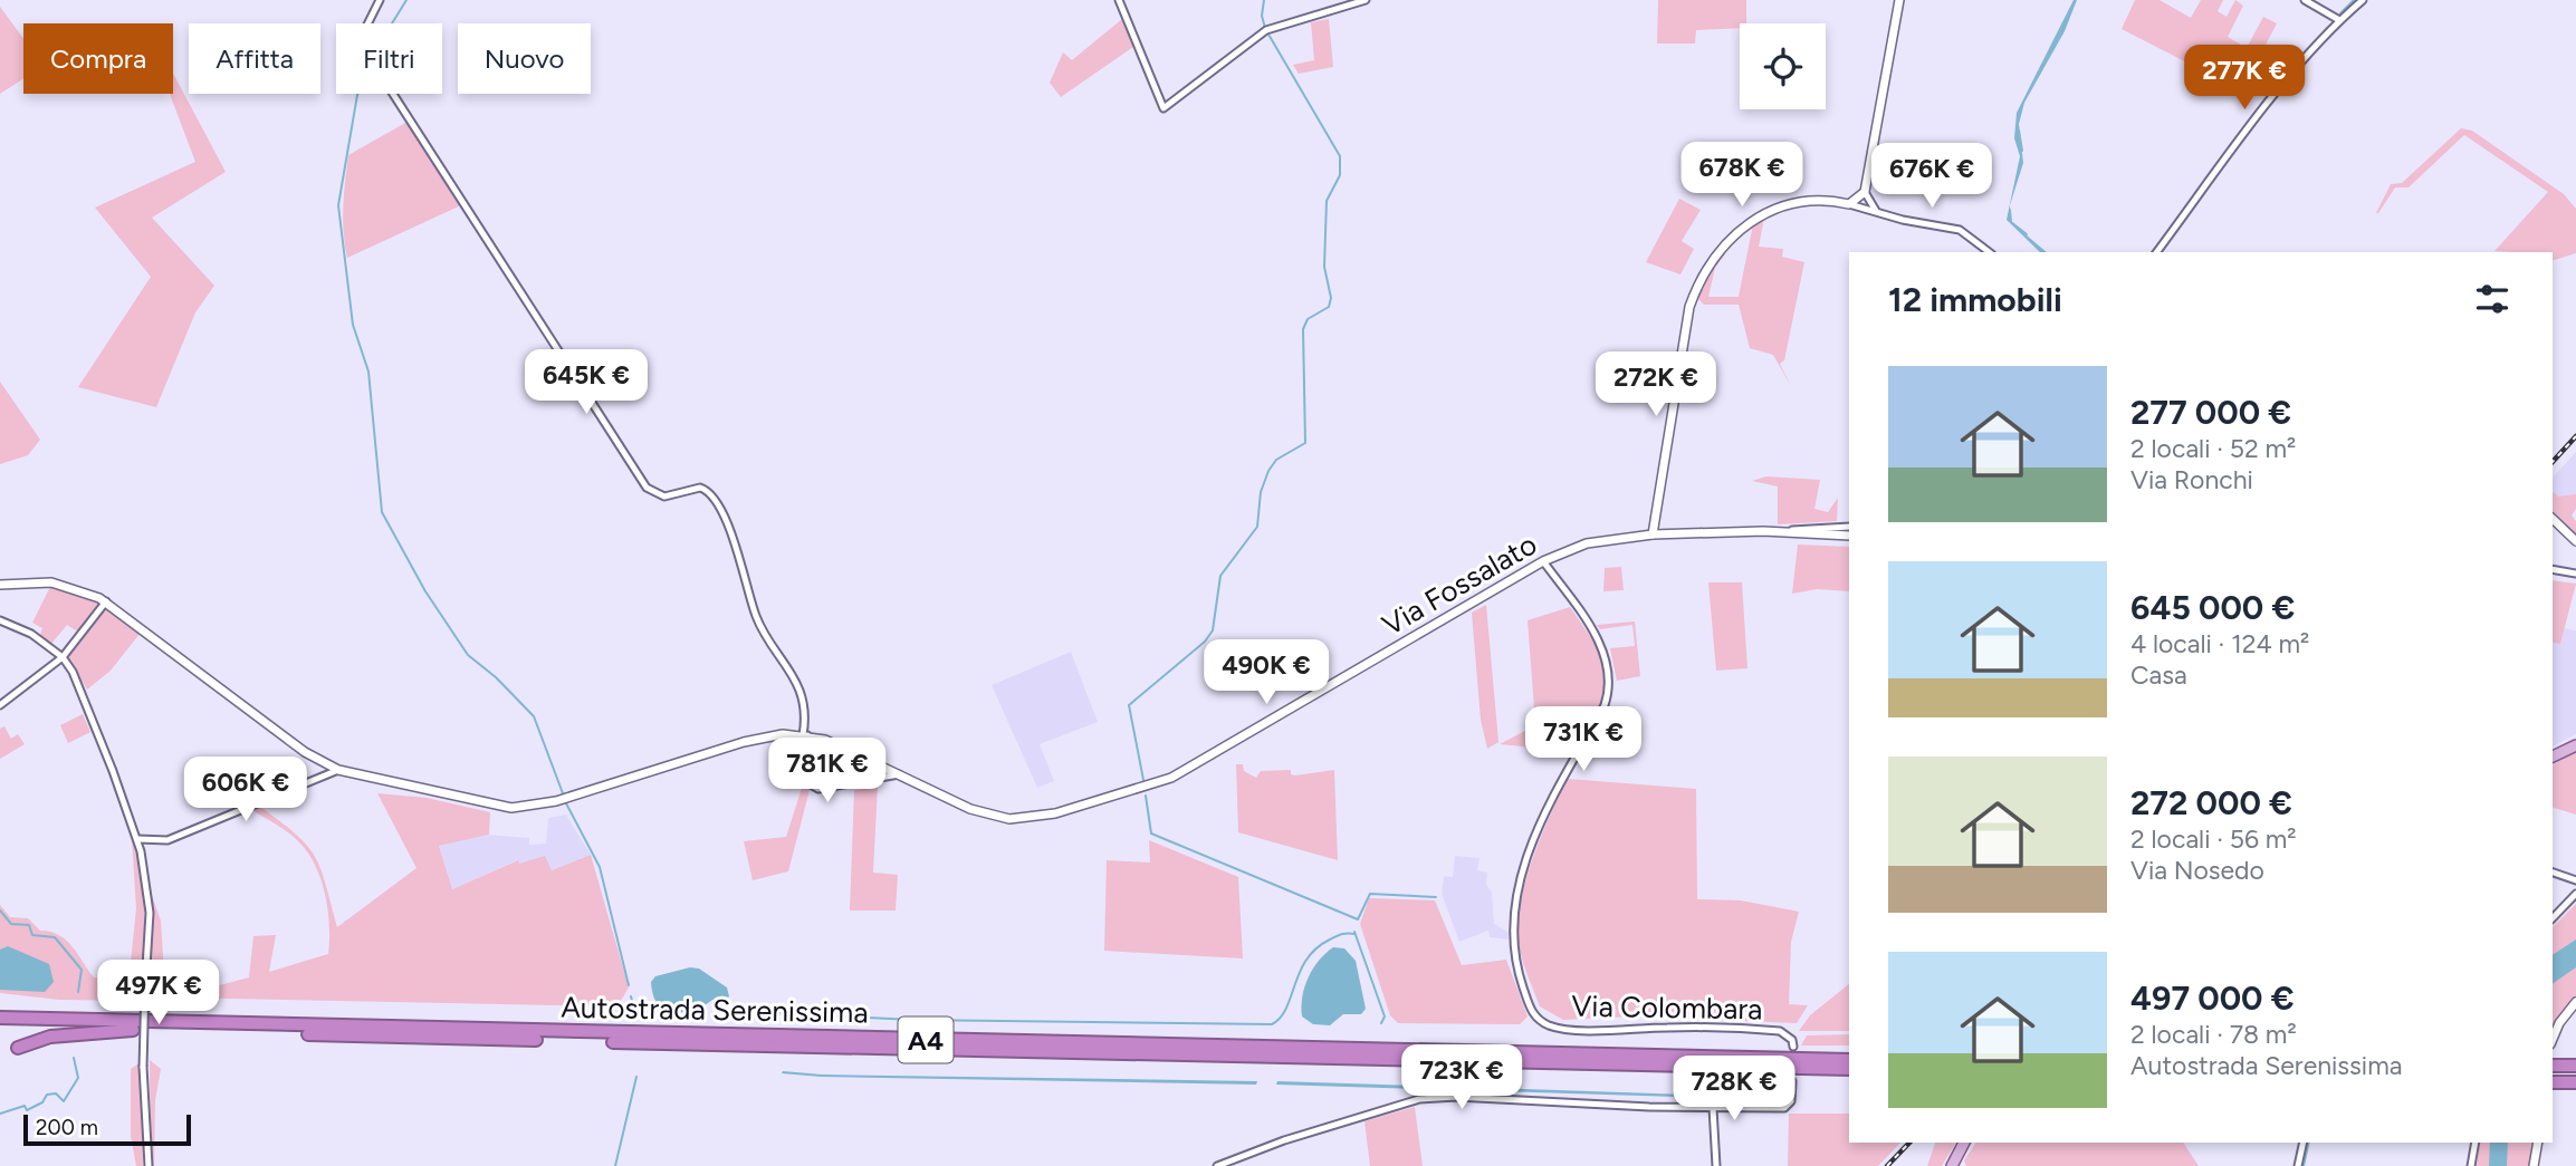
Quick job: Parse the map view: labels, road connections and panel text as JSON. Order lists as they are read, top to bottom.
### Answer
{
  "streets": {
    "highway": ["Autostrada Serenissima", "A4"],
    "street": ["Via Fossalato", "Via Colombara"]
  },
  "crossings": [
    ["Via Fossalato", "Via Colombara"]
  ],
  "scale_bar": "200 m",
  "page": {
    "chip": [
      "Compra",
      "Affitta",
      "Filtri",
      "Nuovo"
    ],
    "price": [
      "277K €",
      "678K €",
      "676K €",
      "645K €",
      "272K €",
      "490K €",
      "731K €",
      "781K €",
      "606K €",
      "497K €",
      "723K €",
      "728K €"
    ],
    "heading": "12 immobili",
    "list": [
      {
        "name": "277 000 €",
        "note": "2 locali · 52 m² · Via Ronchi"
      },
      {
        "name": "645 000 €",
        "note": "4 locali · 124 m² · Casa"
      },
      {
        "name": "272 000 €",
        "note": "2 locali · 56 m² · Via Nosedo"
      },
      {
        "name": "497 000 €",
        "note": "2 locali · 78 m² · Autostrada Serenissima"
      }
    ],
    "scale": "200 m"
  }
}
